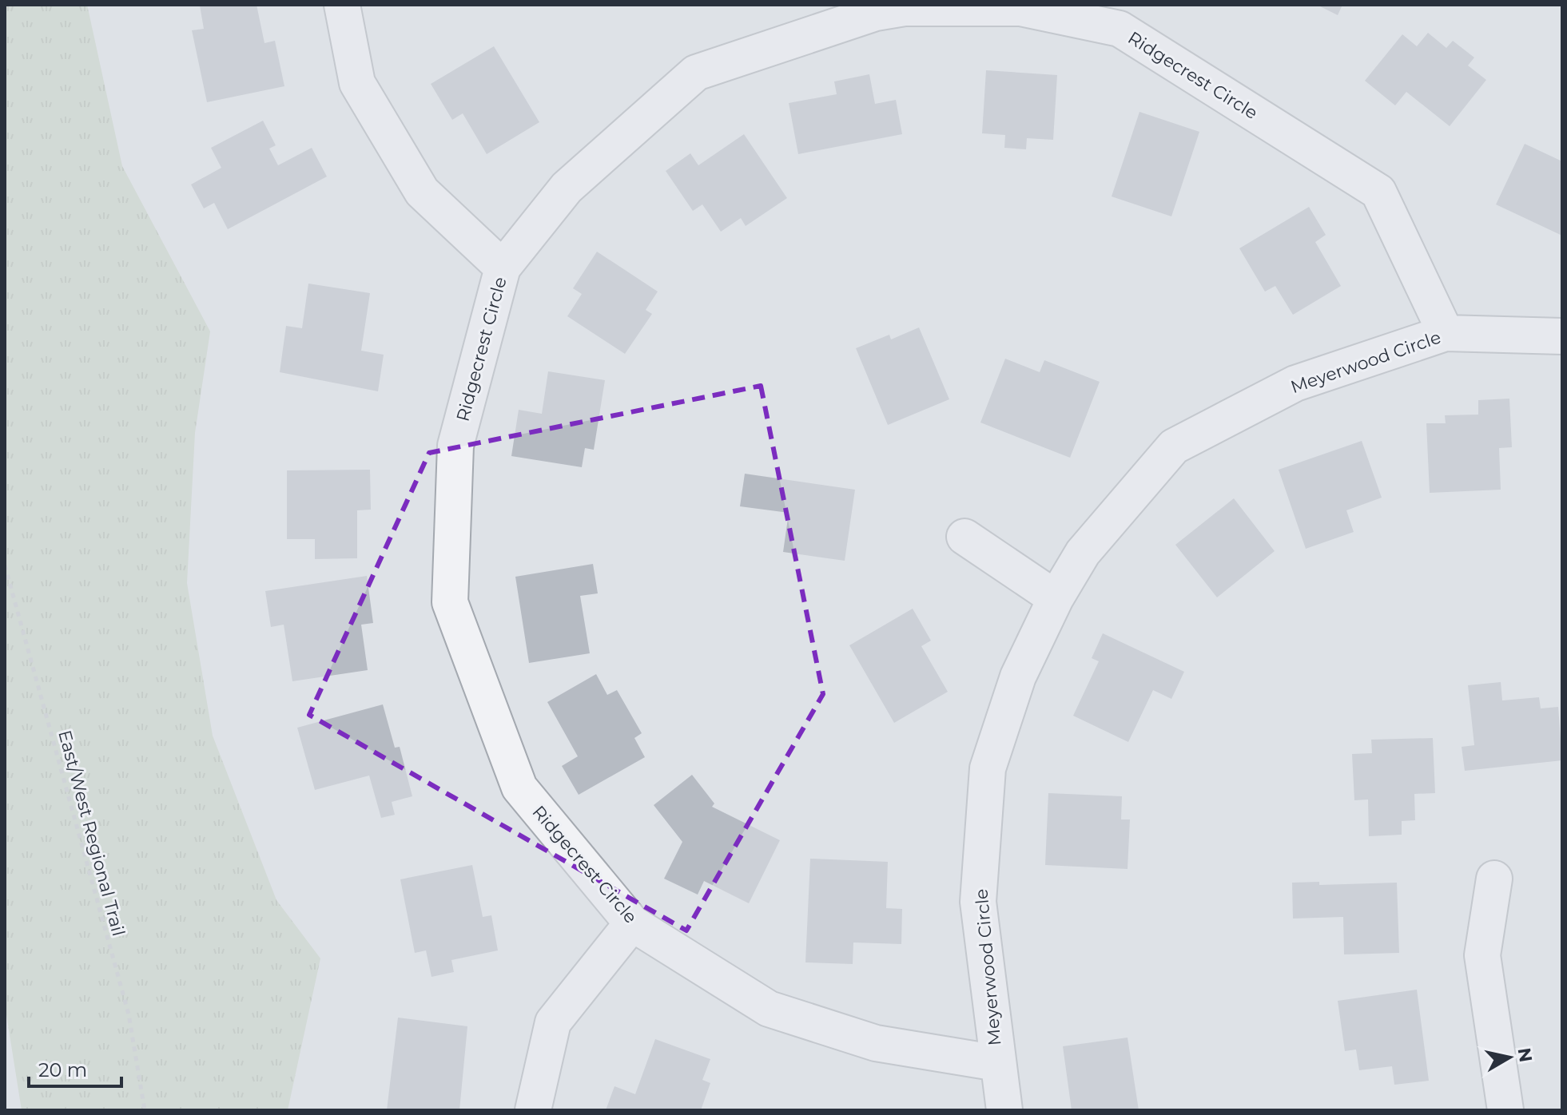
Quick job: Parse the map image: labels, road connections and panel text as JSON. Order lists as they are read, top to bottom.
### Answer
{
  "streets": {
    "street": ["Ridgecrest Circle", "Meyerwood Circle"],
    "path": ["East/West Regional Trail"]
  },
  "crossings": [
    ["Ridgecrest Circle", "Meyerwood Circle"]
  ],
  "scale_bar": "20 m",
  "north": "right"
}
